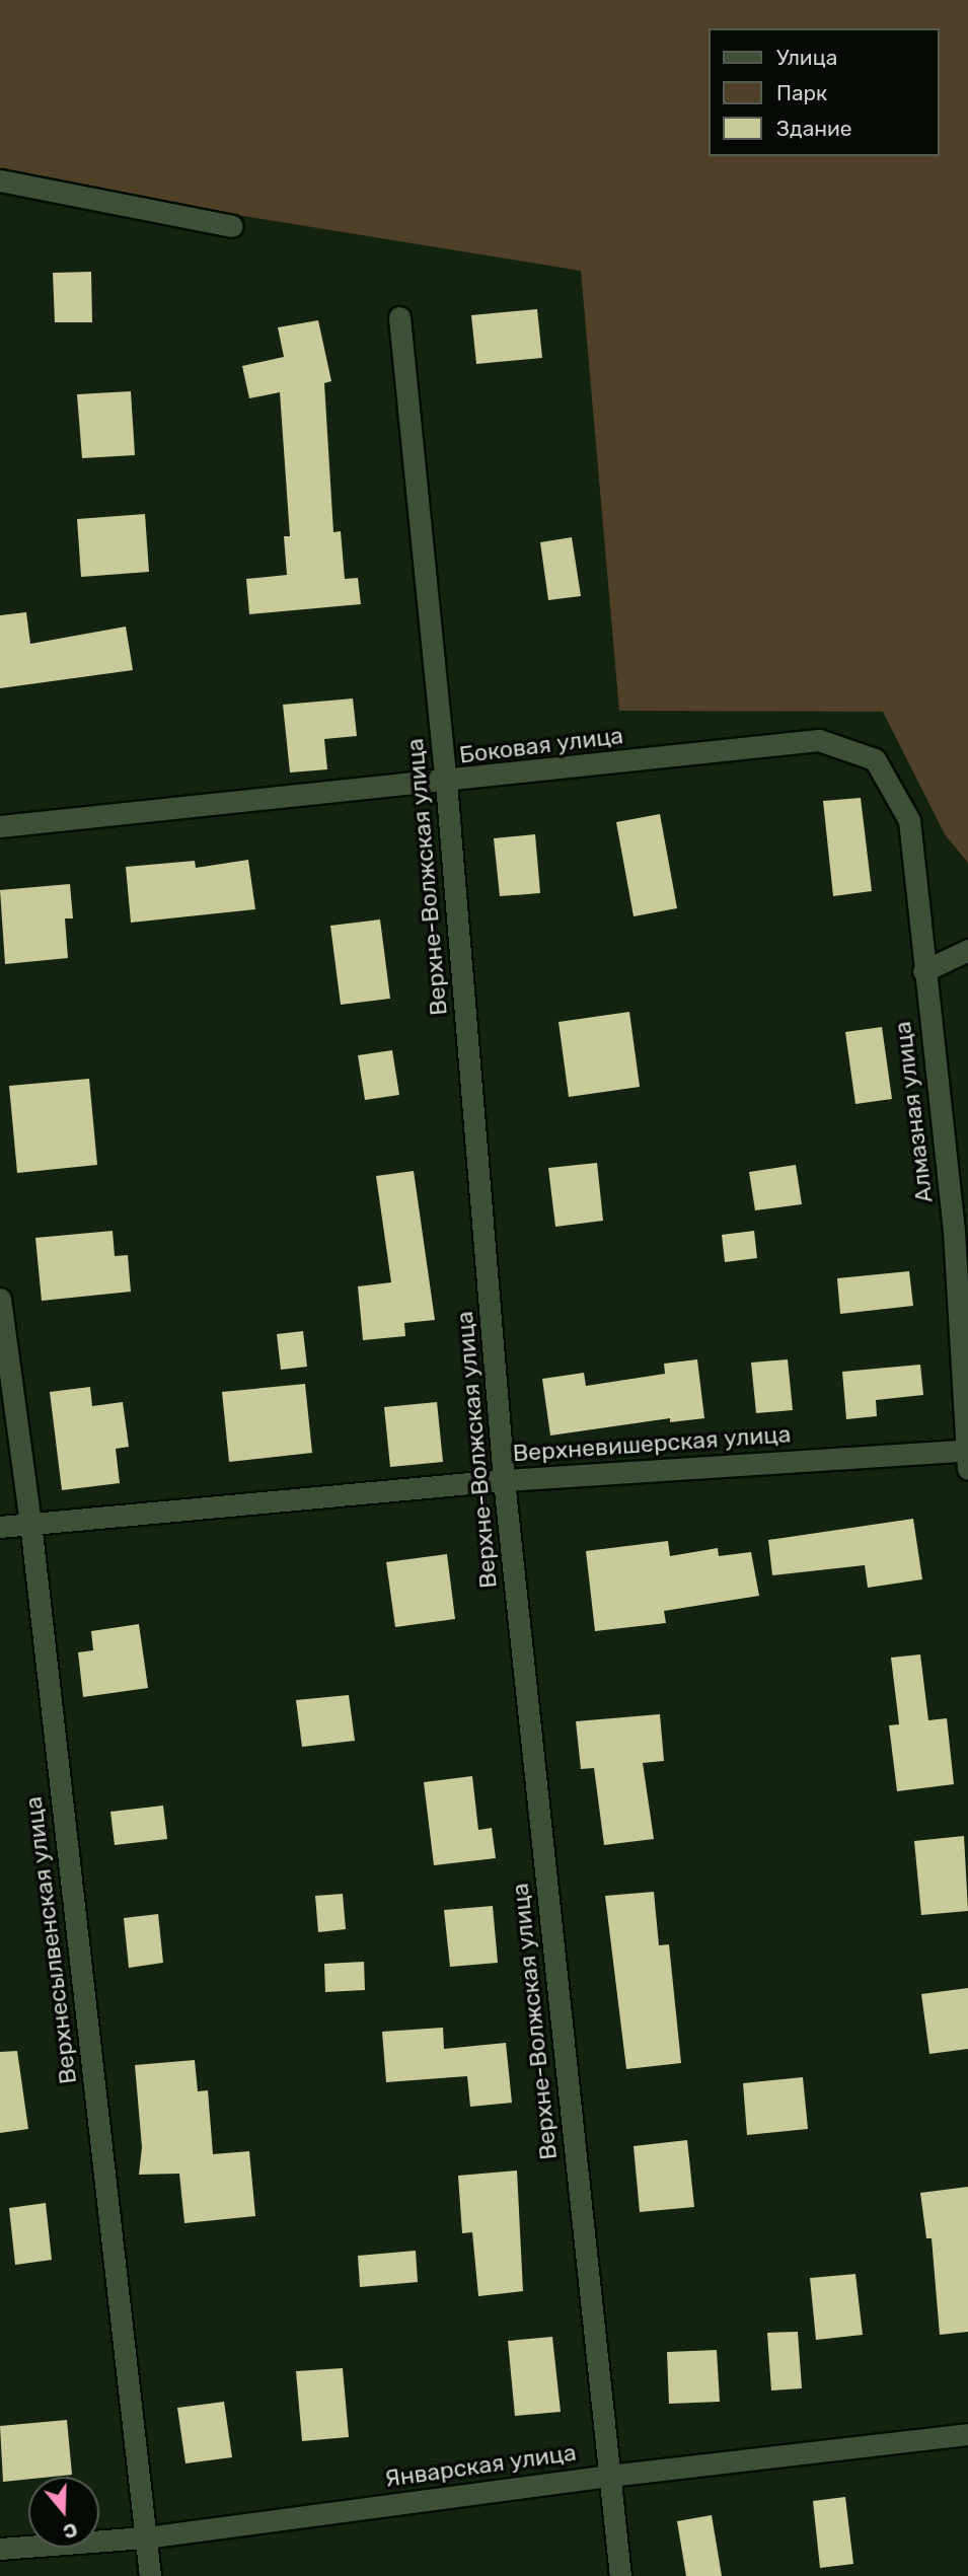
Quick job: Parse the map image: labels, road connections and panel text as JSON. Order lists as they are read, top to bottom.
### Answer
{
  "streets": {
    "street": [
      "Боковая улица",
      "Верхне-Волжская улица",
      "Алмазная улица",
      "Верхневишерская улица",
      "Верхнесылвенская улица",
      "Январская улица"
    ]
  },
  "crossings": [
    ["Боковая улица", "Верхне-Волжская улица"],
    ["Боковая улица", "Алмазная улица"],
    ["Верхне-Волжская улица", "Верхневишерская улица"],
    ["Верхне-Волжская улица", "Январская улица"],
    ["Алмазная улица", "Верхневишерская улица"],
    ["Верхневишерская улица", "Верхнесылвенская улица"],
    ["Верхнесылвенская улица", "Январская улица"]
  ],
  "legend": ["Улица", "Парк", "Здание"],
  "north": "bottom"
}
